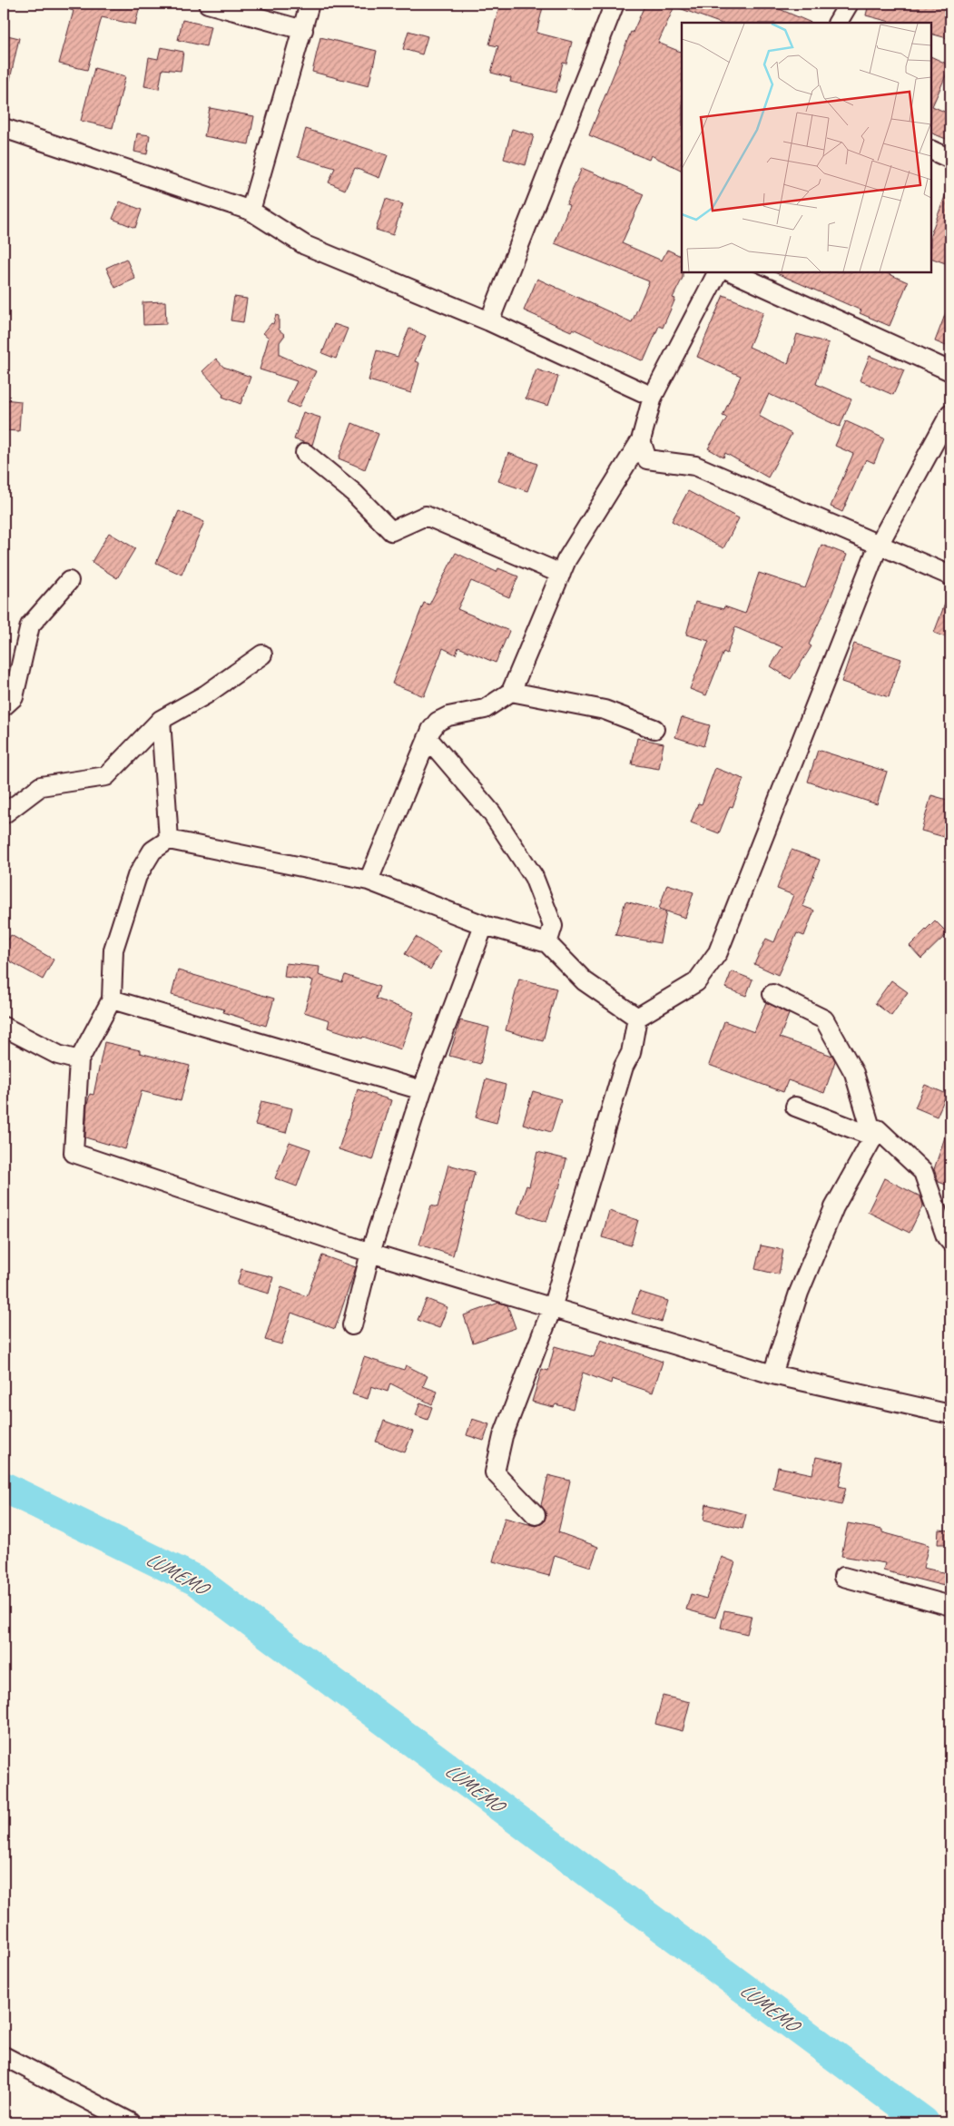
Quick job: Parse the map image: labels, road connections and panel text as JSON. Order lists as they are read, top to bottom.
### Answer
{
  "water": ["LUMEMO"]
}
